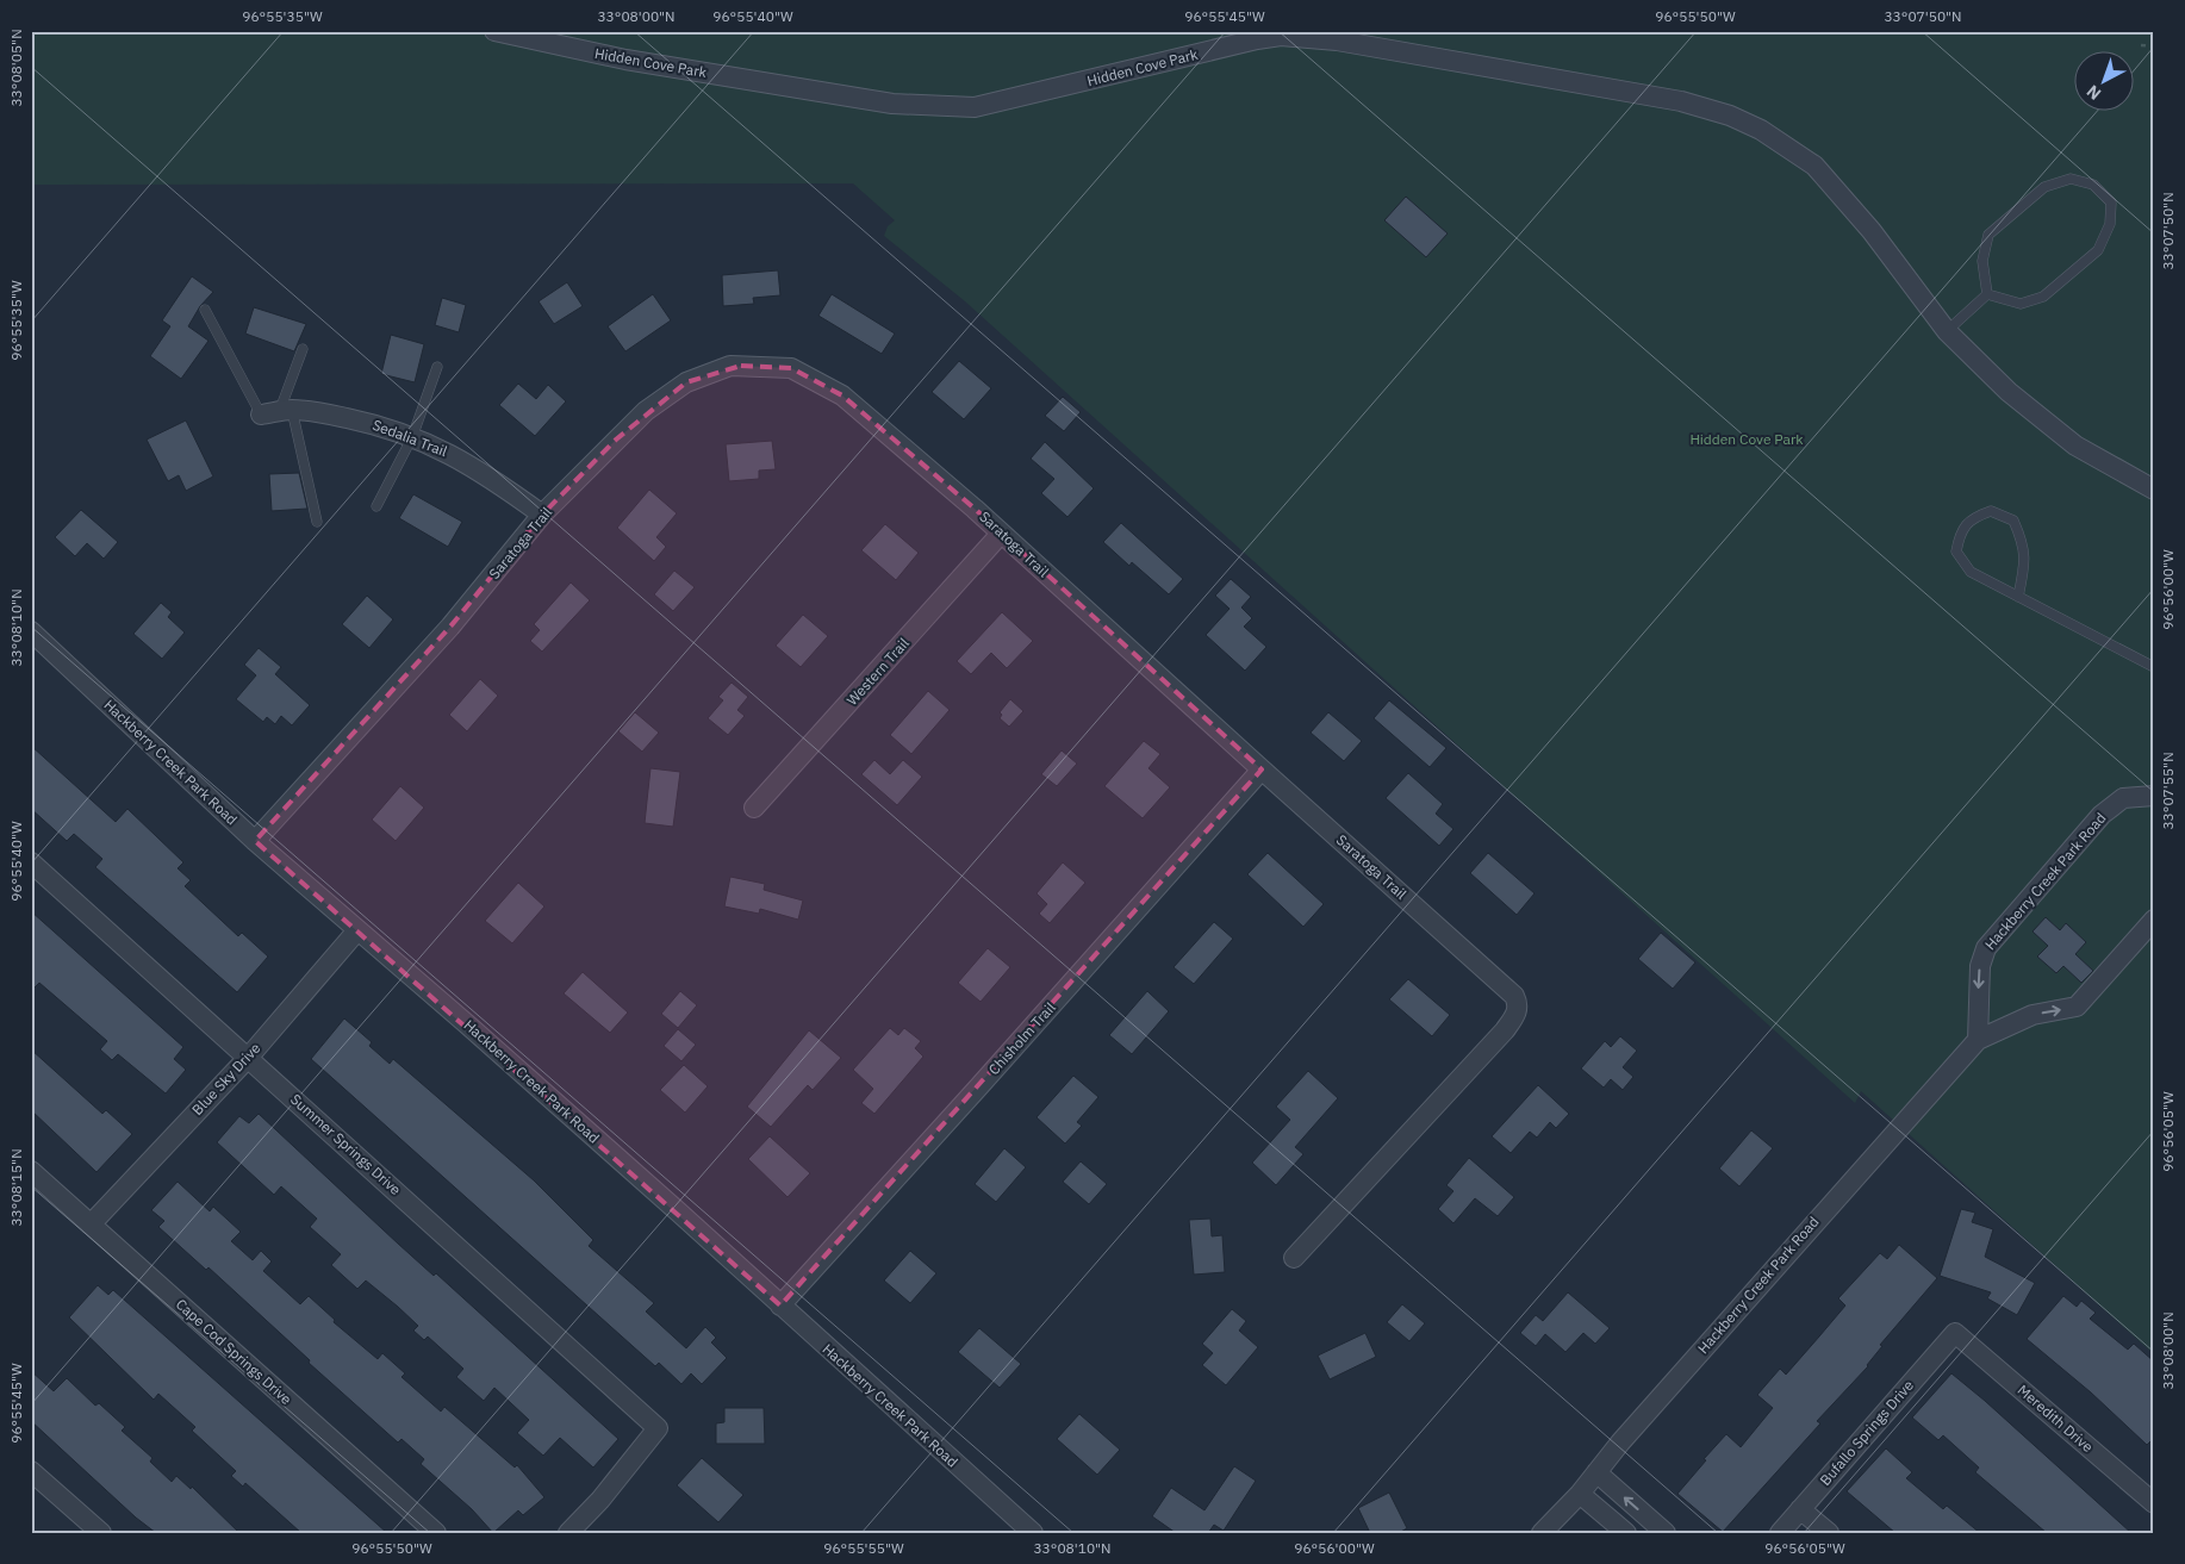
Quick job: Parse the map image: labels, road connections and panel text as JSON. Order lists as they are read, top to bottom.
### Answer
{
  "streets": {
    "street": [
      "Hidden Cove Park",
      "Sedalia Trail",
      "Saratoga Trail",
      "Western Trail",
      "Hackberry Creek Park Road",
      "Chisholm Trail",
      "Blue Sky Drive",
      "Summer Springs Drive",
      "Cape Cod Springs Drive",
      "Meredith Drive",
      "Bufallo Springs Drive"
    ]
  },
  "crossings": [
    ["Sedalia Trail", "Saratoga Trail"],
    ["Saratoga Trail", "Western Trail"],
    ["Saratoga Trail", "Hackberry Creek Park Road"],
    ["Saratoga Trail", "Chisholm Trail"],
    ["Hackberry Creek Park Road", "Chisholm Trail"],
    ["Hackberry Creek Park Road", "Blue Sky Drive"],
    ["Blue Sky Drive", "Summer Springs Drive"],
    ["Blue Sky Drive", "Cape Cod Springs Drive"],
    ["Meredith Drive", "Bufallo Springs Drive"]
  ],
  "parks": ["Hidden Cove Park"],
  "north": "bottom left",
  "coordinates": [
    "96°55'35\"W",
    "33°08'00\"N",
    "96°55'40\"W",
    "96°55'45\"W",
    "96°55'50\"W",
    "33°07'50\"N",
    "33°08'05\"N",
    "96°56'00\"W",
    "33°08'10\"N",
    "33°07'55\"N",
    "96°56'05\"W",
    "33°08'15\"N",
    "96°55'55\"W"
  ]
}
